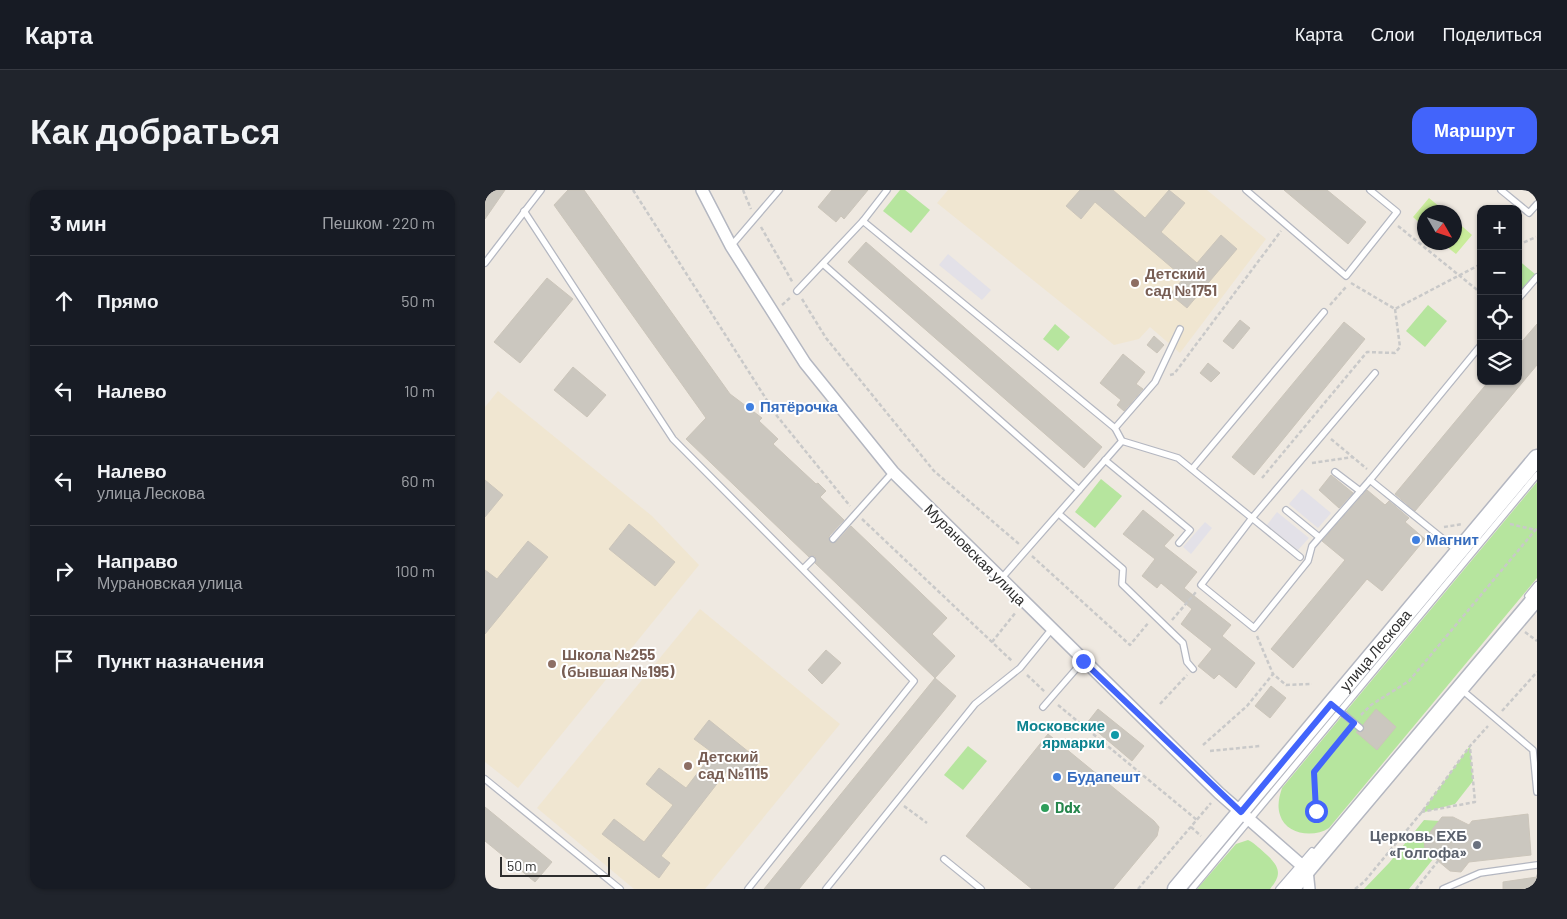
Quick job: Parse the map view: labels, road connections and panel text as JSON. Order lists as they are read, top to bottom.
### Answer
{
  "streets": {
    "main road": ["улица Лескова"],
    "street": ["Мурановская улица"]
  },
  "crossings": [
    ["Мурановская улица", "улица Лескова"]
  ],
  "places": [
    "Детский сад №1751",
    "Пятёрочка",
    "Магнит",
    "Школа №255 (бывшая №195)",
    "Московские ярмарки",
    "Детский сад №1115",
    "Будапешт",
    "Ddx",
    "Церковь ЕХБ «Голгофа»"
  ],
  "scale_bar": "50 m",
  "north": "bottom right",
  "page": {
    "header": "Карта",
    "nav": ["Карта", "Слои", "Поделиться"],
    "buttons": "Маршрут",
    "title": "Как добраться",
    "heading": ["3 мин", "Пешком · 220 m"],
    "map_buttons": ["+", "−"],
    "list": [
      ["Прямо", "50 m"],
      ["Налево", "10 m"],
      ["Налево", "улица Лескова", "60 m"],
      ["Направо", "Мурановская улица", "100 m"],
      "Пункт назначения"
    ],
    "scale": "50 m"
  }
}
